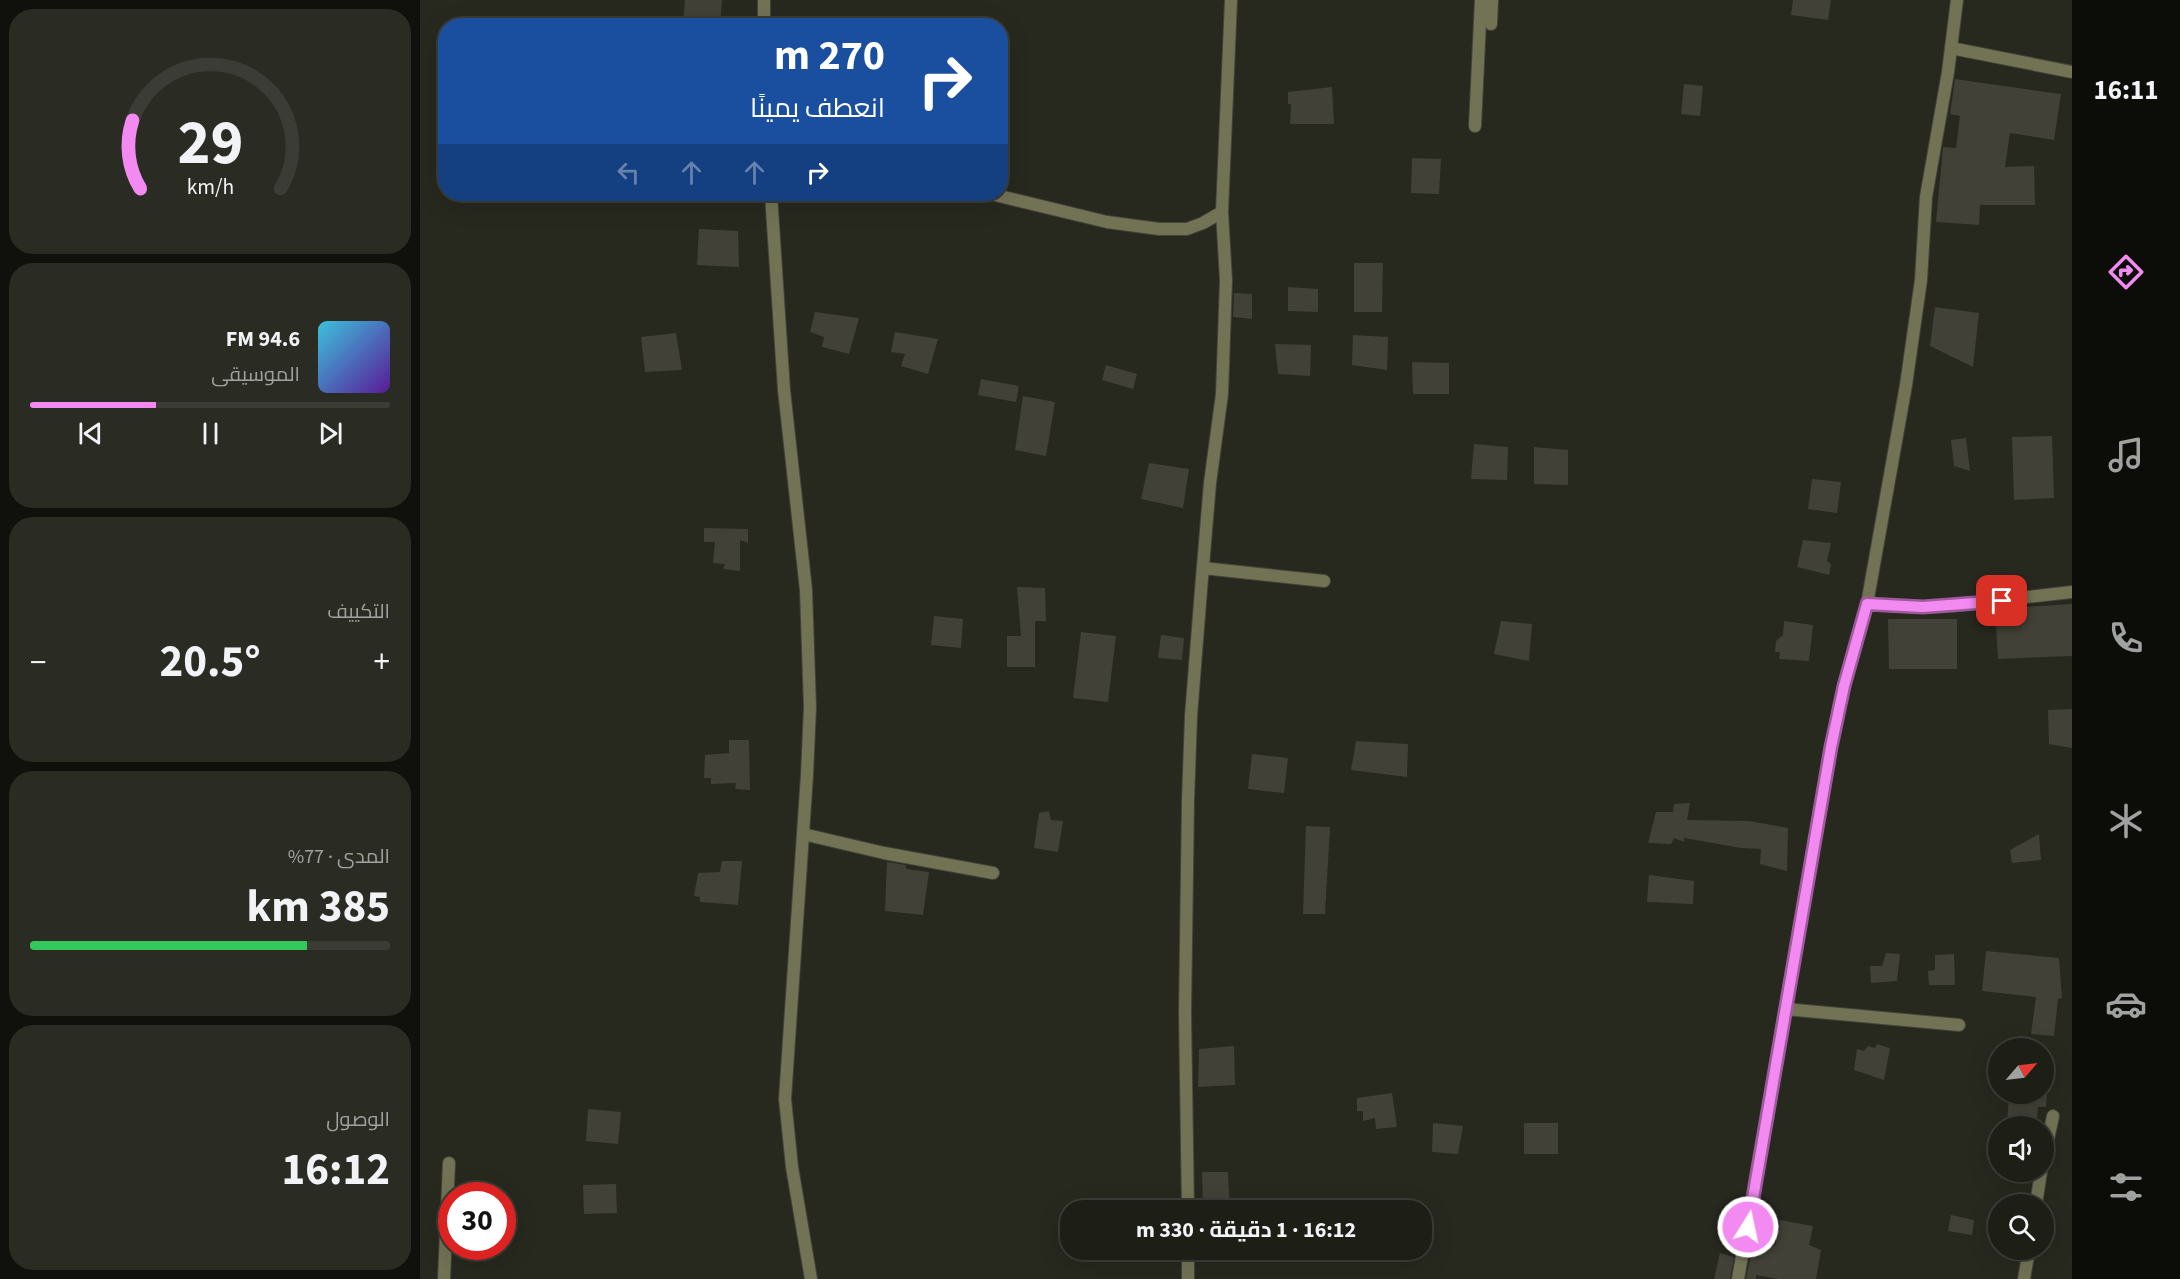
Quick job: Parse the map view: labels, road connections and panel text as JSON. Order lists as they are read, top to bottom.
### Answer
{
  "north": "top right",
  "page": {
    "tabs": "16:11",
    "turn": ["270 m", "انعطف يمينًا"],
    "song": ["94.6 FM", "الموسيقى"],
    "tile": [
      "التكييف",
      ["المدى · 77%", "385 km"],
      ["الوصول", "16:12"]
    ],
    "heat": ["−", "20.5°", "+"],
    "limit": "30",
    "trip": "16:12 · 1 دقيقة · 330 m",
    "gauge": ["29", "km/h"]
  }
}
